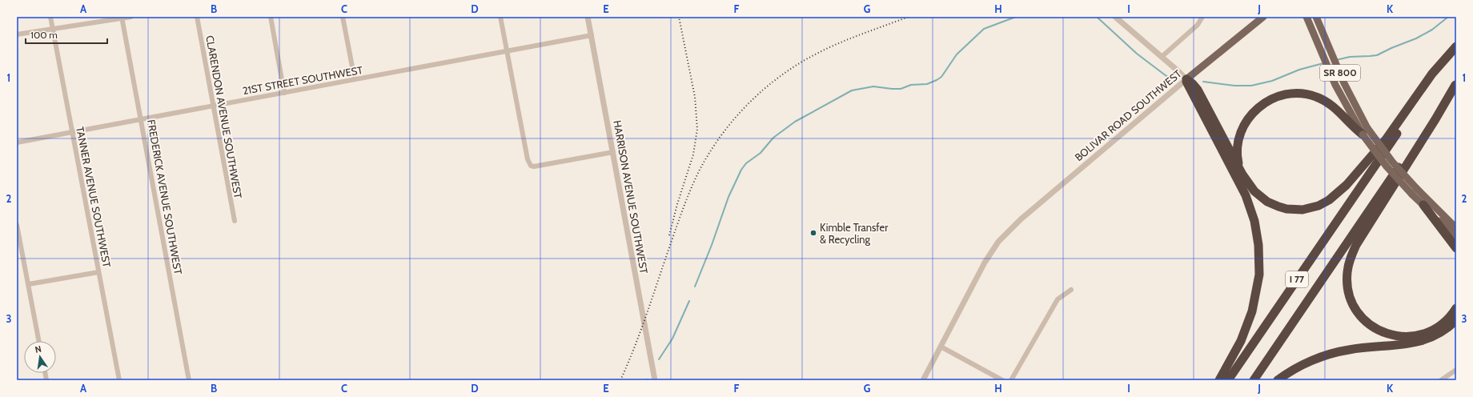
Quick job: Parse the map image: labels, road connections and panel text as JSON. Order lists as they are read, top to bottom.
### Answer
{
  "streets": {
    "highway": ["I 77"],
    "main road": ["SR 800", "BOLIVAR ROAD SOUTHWEST"],
    "street": [
      "21ST STREET SOUTHWEST",
      "CLARENDON AVENUE SOUTHWEST",
      "TANNER AVENUE SOUTHWEST",
      "FREDERICK AVENUE SOUTHWEST",
      "HARRISON AVENUE SOUTHWEST"
    ]
  },
  "crossings": [
    ["21ST STREET SOUTHWEST", "CLARENDON AVENUE SOUTHWEST"],
    ["21ST STREET SOUTHWEST", "TANNER AVENUE SOUTHWEST"],
    ["21ST STREET SOUTHWEST", "FREDERICK AVENUE SOUTHWEST"],
    ["21ST STREET SOUTHWEST", "HARRISON AVENUE SOUTHWEST"]
  ],
  "places": ["Kimble Transfer & Recycling"],
  "scale_bar": "100 m",
  "north": "top",
  "grid": {
    "columns": [
      "A",
      "B",
      "C",
      "D",
      "E",
      "F",
      "G",
      "H",
      "I",
      "J",
      "K"
    ],
    "rows": ["1", "2", "3"]
  }
}
